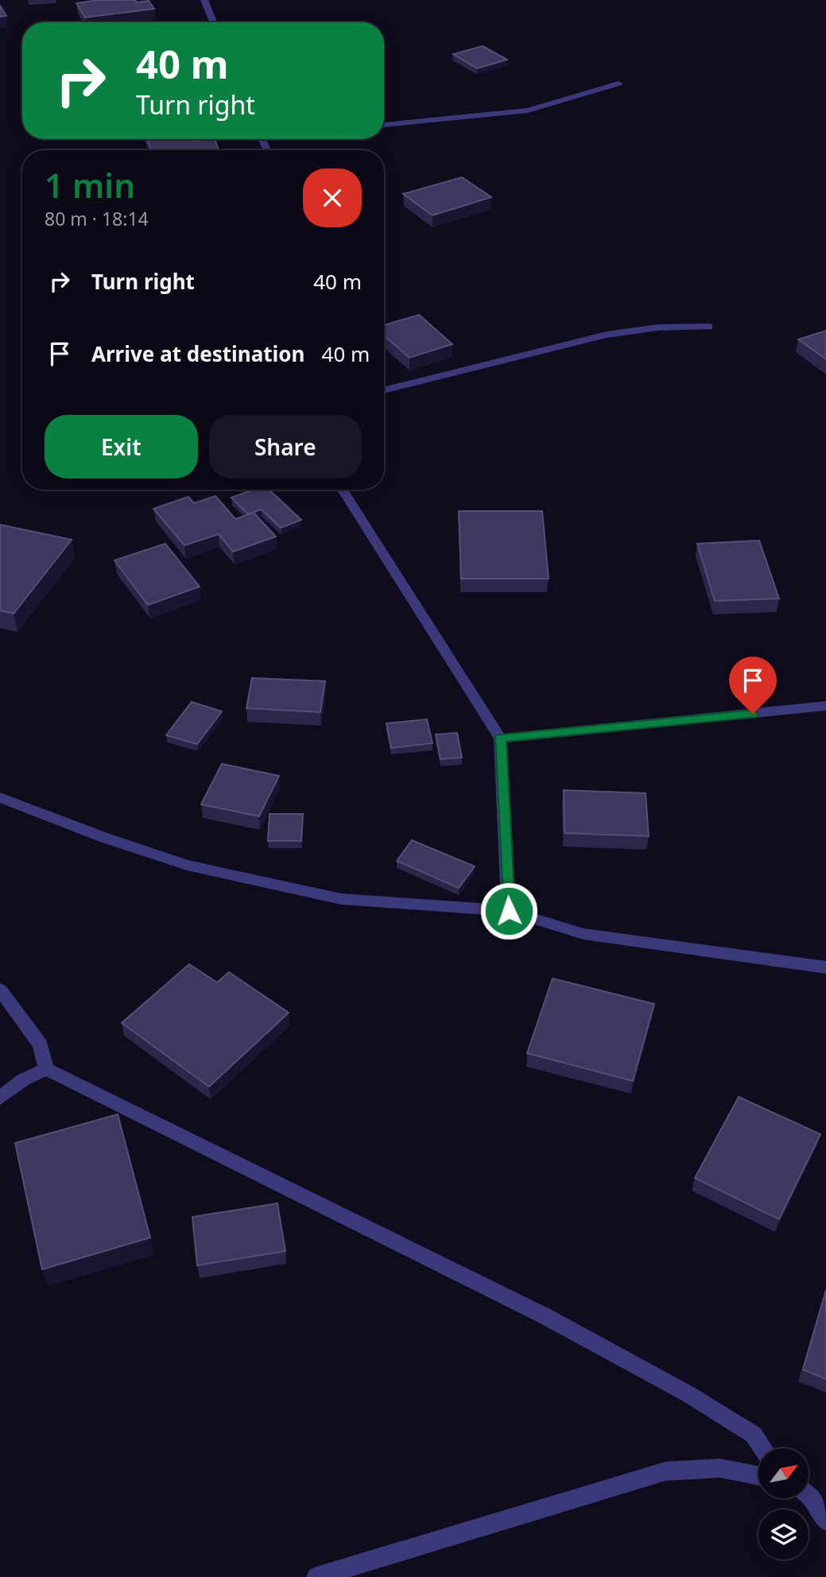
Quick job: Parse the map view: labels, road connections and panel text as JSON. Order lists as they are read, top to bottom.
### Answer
{
  "north": "top right",
  "page": {
    "turn": ["40 m", "Turn right"],
    "heading": ["1 min", "80 m · 18:14"],
    "list": [
      {
        "name": "Turn right",
        "value": "40 m"
      },
      {
        "name": "Arrive at destination",
        "value": "40 m"
      }
    ],
    "buttons": ["Exit", "Share"]
  }
}
